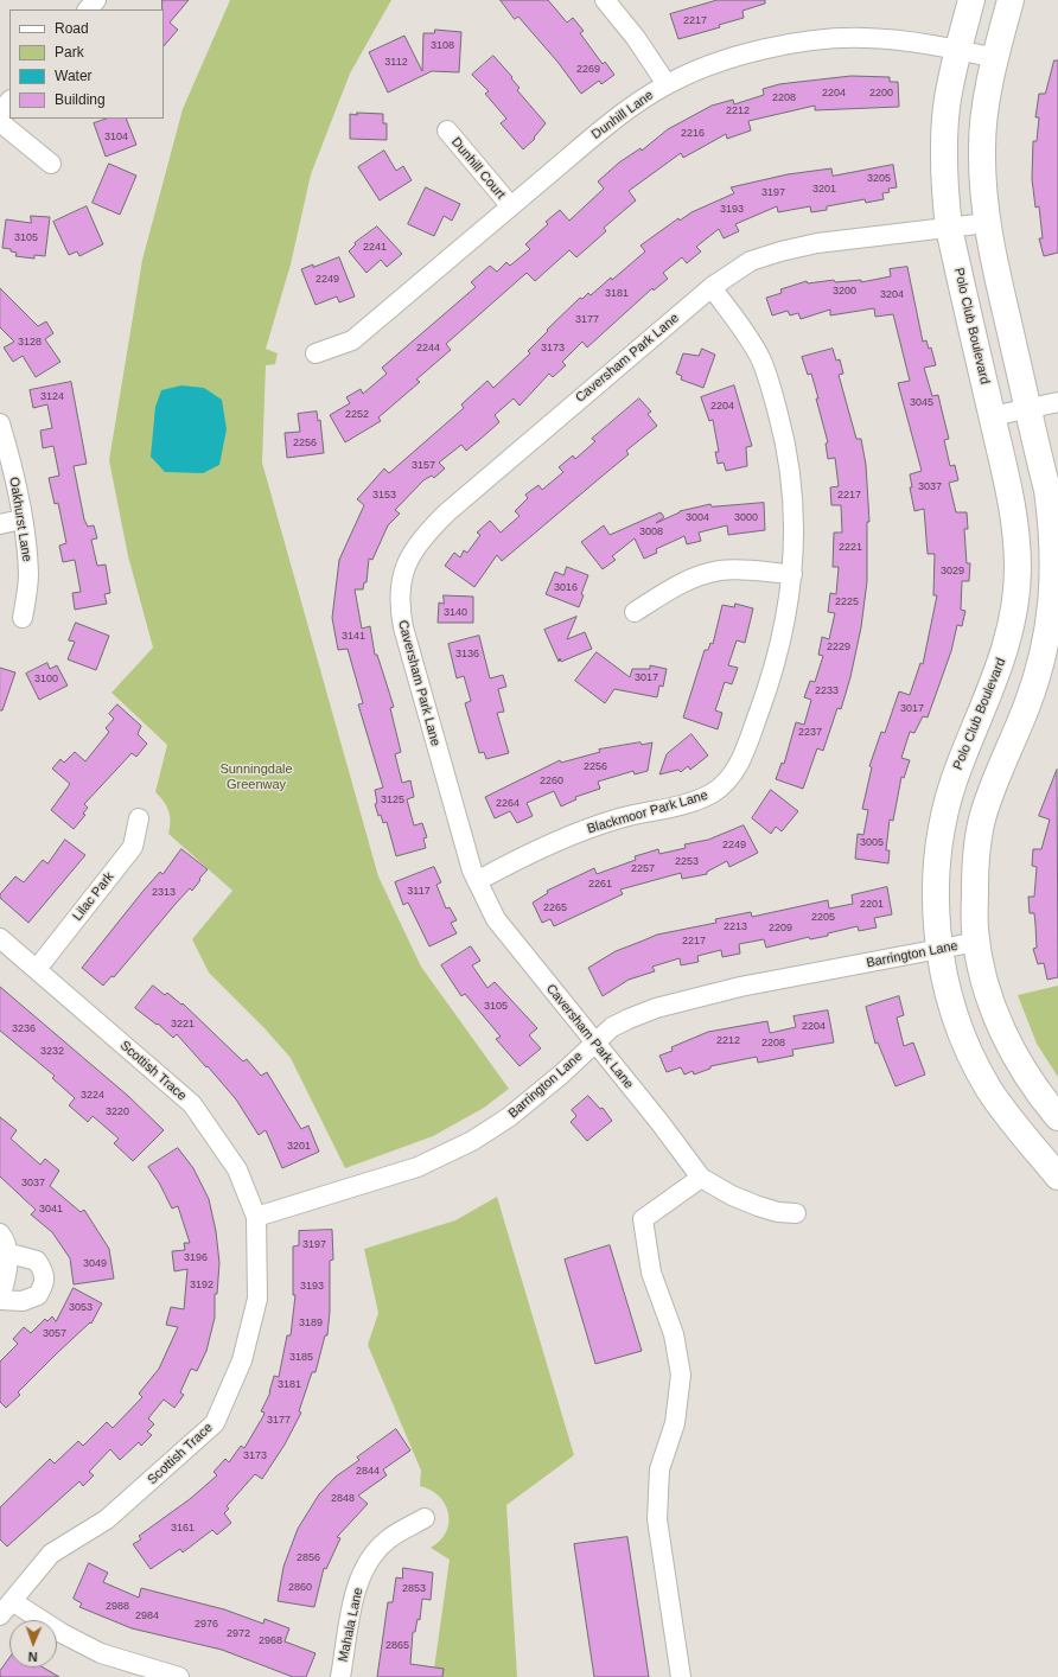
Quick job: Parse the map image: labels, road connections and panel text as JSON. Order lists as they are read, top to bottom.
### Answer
{
  "streets": {
    "street": [
      "Dunhill Lane",
      "Dunhill Court",
      "Polo Club Boulevard",
      "Caversham Park Lane",
      "Oakhurst Lane",
      "Blackmoor Park Lane",
      "Lilac Park",
      "Barrington Lane",
      "Scottish Trace",
      "Mahala Lane"
    ]
  },
  "crossings": [
    ["Dunhill Lane", "Dunhill Court"],
    ["Dunhill Lane", "Polo Club Boulevard"],
    ["Polo Club Boulevard", "Caversham Park Lane"],
    ["Polo Club Boulevard", "Barrington Lane"],
    ["Caversham Park Lane", "Blackmoor Park Lane"],
    ["Caversham Park Lane", "Barrington Lane"],
    ["Lilac Park", "Scottish Trace"],
    ["Barrington Lane", "Scottish Trace"]
  ],
  "parks": ["Sunningdale Greenway"],
  "house_numbers": [
    "2217",
    "3108",
    "3112",
    "2269",
    "2204",
    "2200",
    "2208",
    "2212",
    "2216",
    "3104",
    "3205",
    "3201",
    "3197",
    "3193",
    "3105",
    "2241",
    "2249",
    "3200",
    "3181",
    "3204",
    "3177",
    "3128",
    "2244",
    "3173",
    "3124",
    "3045",
    "2204",
    "2252",
    "2256",
    "3157",
    "3037",
    "3153",
    "2217",
    "3004",
    "3000",
    "3008",
    "2221",
    "3029",
    "3016",
    "2225",
    "3140",
    "3141",
    "2229",
    "3136",
    "3017",
    "3100",
    "2233",
    "3017",
    "2237",
    "2256",
    "2260",
    "3125",
    "2264",
    "3005",
    "2249",
    "2253",
    "2257",
    "2261",
    "3117",
    "2313",
    "2201",
    "2265",
    "2205",
    "2213",
    "2209",
    "2217",
    "3105",
    "3221",
    "2204",
    "3236",
    "2212",
    "2208",
    "3232",
    "3224",
    "3220",
    "3201",
    "3037",
    "3041",
    "3197",
    "3196",
    "3049",
    "3192",
    "3193",
    "3053",
    "3189",
    "3057",
    "3185",
    "3181",
    "3177",
    "3173",
    "2844",
    "2848",
    "3161",
    "2856",
    "2860",
    "2853",
    "2988",
    "2984",
    "2976",
    "2972",
    "2968",
    "2865"
  ],
  "legend": [
    "Road",
    "Park",
    "Water",
    "Building"
  ],
  "north": "bottom"
}
